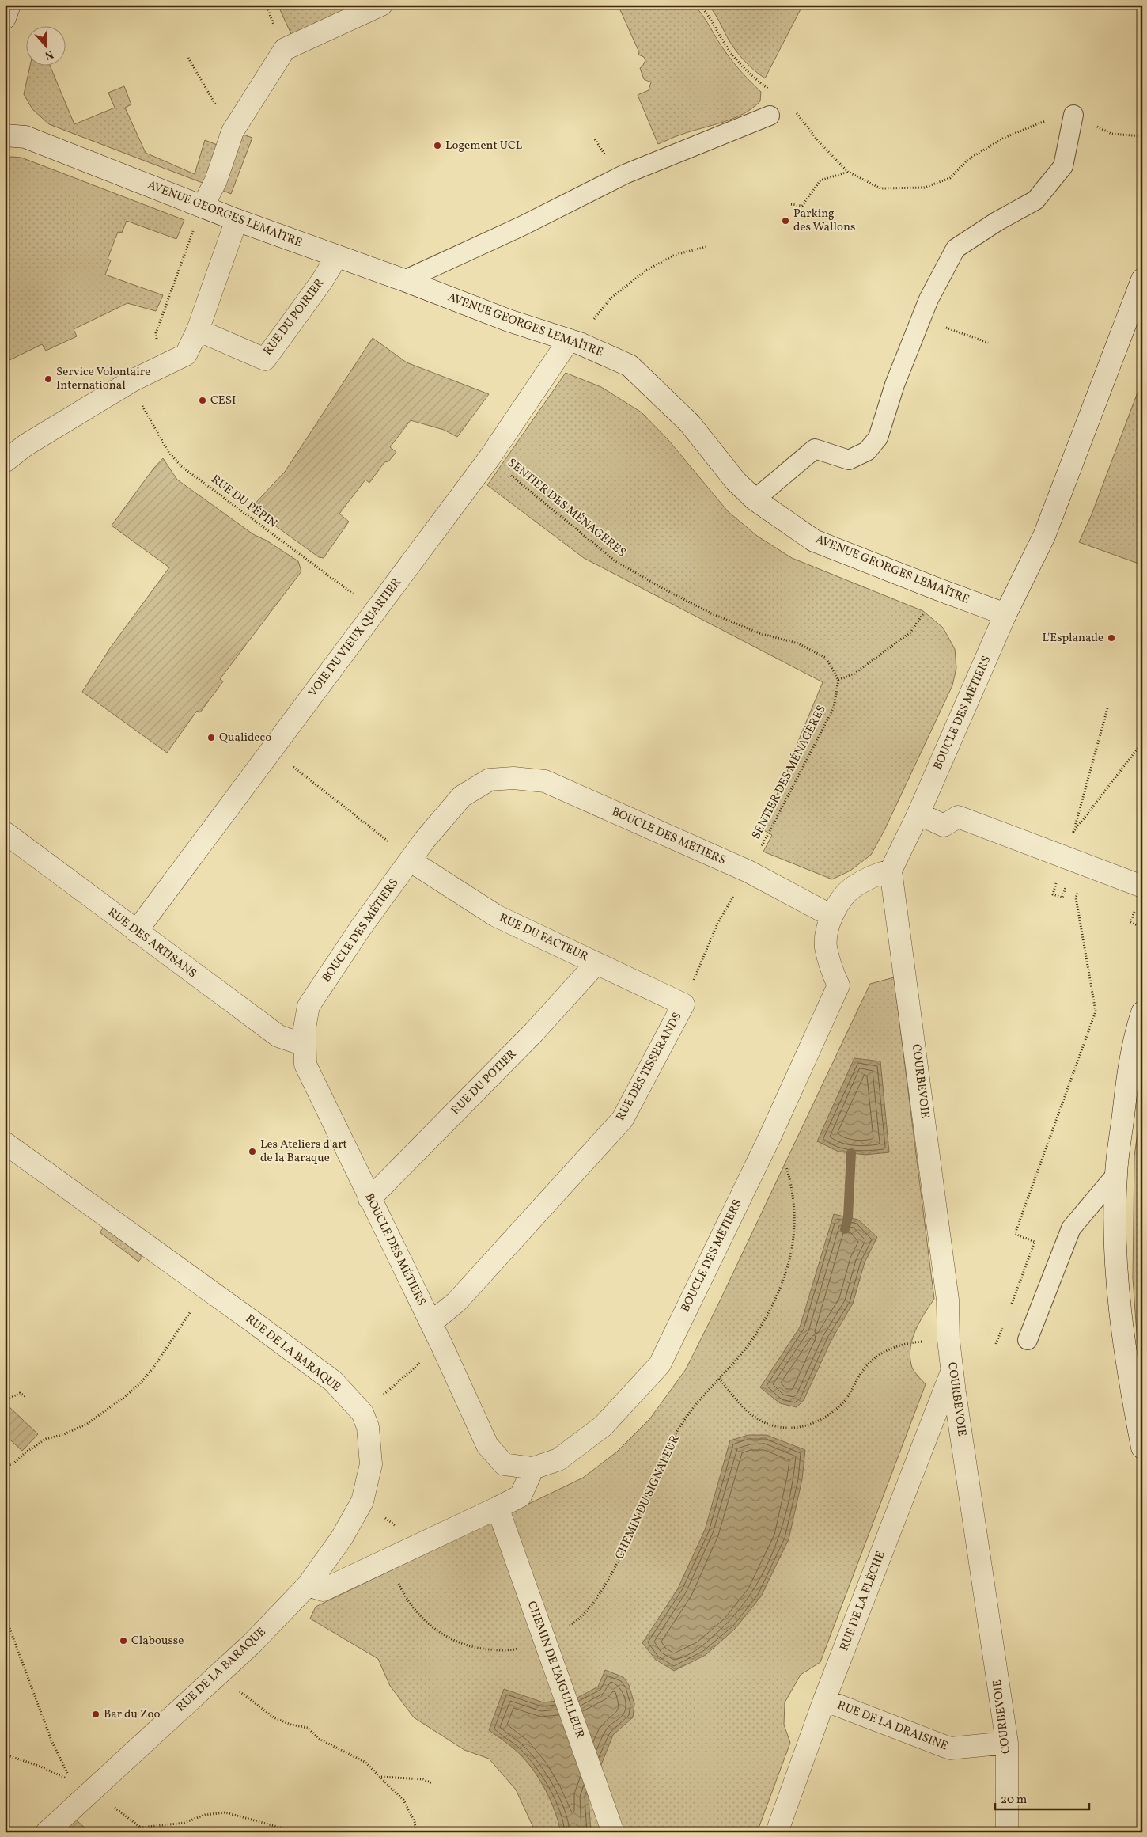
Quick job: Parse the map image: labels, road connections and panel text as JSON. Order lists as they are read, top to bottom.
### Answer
{
  "streets": {
    "street": [
      "AVENUE GEORGES LEMAÎTRE",
      "RUE DU POIRIER",
      "VOIE DU VIEUX QUARTIER",
      "BOUCLE DES MÉTIERS",
      "RUE DU FACTEUR",
      "RUE DES ARTISANS",
      "RUE DES TISSERANDS",
      "COURBEVOIE",
      "RUE DU POTIER",
      "RUE DE LA BARAQUE",
      "RUE DE LA FLÈCHE",
      "CHEMIN DE L'AIGUILLEUR",
      "RUE DE LA DRAISINE"
    ],
    "path": ["RUE DU PÉPIN", "SENTIER DES MÉNAGÈRES", "CHEMIN DU SIGNALEUR"]
  },
  "crossings": [
    ["AVENUE GEORGES LEMAÎTRE", "RUE DU POIRIER"],
    ["AVENUE GEORGES LEMAÎTRE", "VOIE DU VIEUX QUARTIER"],
    ["AVENUE GEORGES LEMAÎTRE", "BOUCLE DES MÉTIERS"],
    ["RUE DU PÉPIN", "VOIE DU VIEUX QUARTIER"],
    ["SENTIER DES MÉNAGÈRES", "VOIE DU VIEUX QUARTIER"],
    ["SENTIER DES MÉNAGÈRES", "BOUCLE DES MÉTIERS"],
    ["SENTIER DES MÉNAGÈRES", "RUE DES TISSERANDS"],
    ["VOIE DU VIEUX QUARTIER", "RUE DES ARTISANS"],
    ["BOUCLE DES MÉTIERS", "RUE DU FACTEUR"],
    ["BOUCLE DES MÉTIERS", "RUE DES ARTISANS"],
    ["BOUCLE DES MÉTIERS", "RUE DES TISSERANDS"],
    ["BOUCLE DES MÉTIERS", "COURBEVOIE"],
    ["BOUCLE DES MÉTIERS", "RUE DU POTIER"],
    ["BOUCLE DES MÉTIERS", "CHEMIN DU SIGNALEUR"],
    ["RUE DU FACTEUR", "RUE DES TISSERANDS"],
    ["RUE DU FACTEUR", "RUE DU POTIER"],
    ["COURBEVOIE", "RUE DE LA FLÈCHE"],
    ["COURBEVOIE", "RUE DE LA DRAISINE"],
    ["CHEMIN DU SIGNALEUR", "CHEMIN DE L'AIGUILLEUR"],
    ["RUE DE LA FLÈCHE", "RUE DE LA DRAISINE"]
  ],
  "places": [
    "Logement UCL",
    "Parking des Wallons",
    "Service Volontaire International",
    "CESI",
    "L'Esplanade",
    "Qualideco",
    "Les Ateliers d'art de la Baraque",
    "Clabousse",
    "Bar du Zoo"
  ],
  "scale_bar": "20 m",
  "north": "bottom"
}
